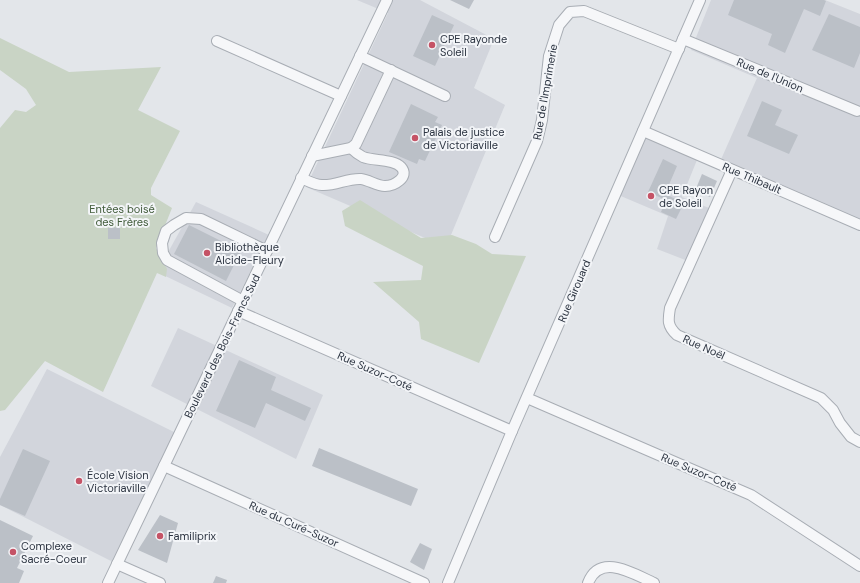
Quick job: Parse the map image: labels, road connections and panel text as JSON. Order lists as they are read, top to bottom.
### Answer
{
  "streets": {
    "street": [
      "Rue de l'Union",
      "Rue de l'Imprimerie",
      "Rue Thibault",
      "Rue Girouard",
      "Boulevard des Bois-Francs Sud",
      "Rue Noël",
      "Rue Suzor-Coté",
      "Rue du Curé-Suzor"
    ]
  },
  "crossings": [
    ["Rue de l'Union", "Rue Girouard"],
    ["Rue de l'Imprimerie", "Rue Girouard"],
    ["Rue Thibault", "Rue Girouard"],
    ["Rue Thibault", "Rue Noël"],
    ["Rue Girouard", "Rue Suzor-Coté"],
    ["Boulevard des Bois-Francs Sud", "Rue Suzor-Coté"],
    ["Boulevard des Bois-Francs Sud", "Rue du Curé-Suzor"]
  ],
  "parks": ["Entées boisé des Frères"],
  "places": [
    "CPE Rayonde Soleil",
    "Palais de justice de Victoriaville",
    "CPE Rayon de Soleil",
    "Bibliothèque Alcide-Fleury",
    "École Vision Victoriaville",
    "Familiprix",
    "Complexe Sacré-Coeur"
  ]
}
